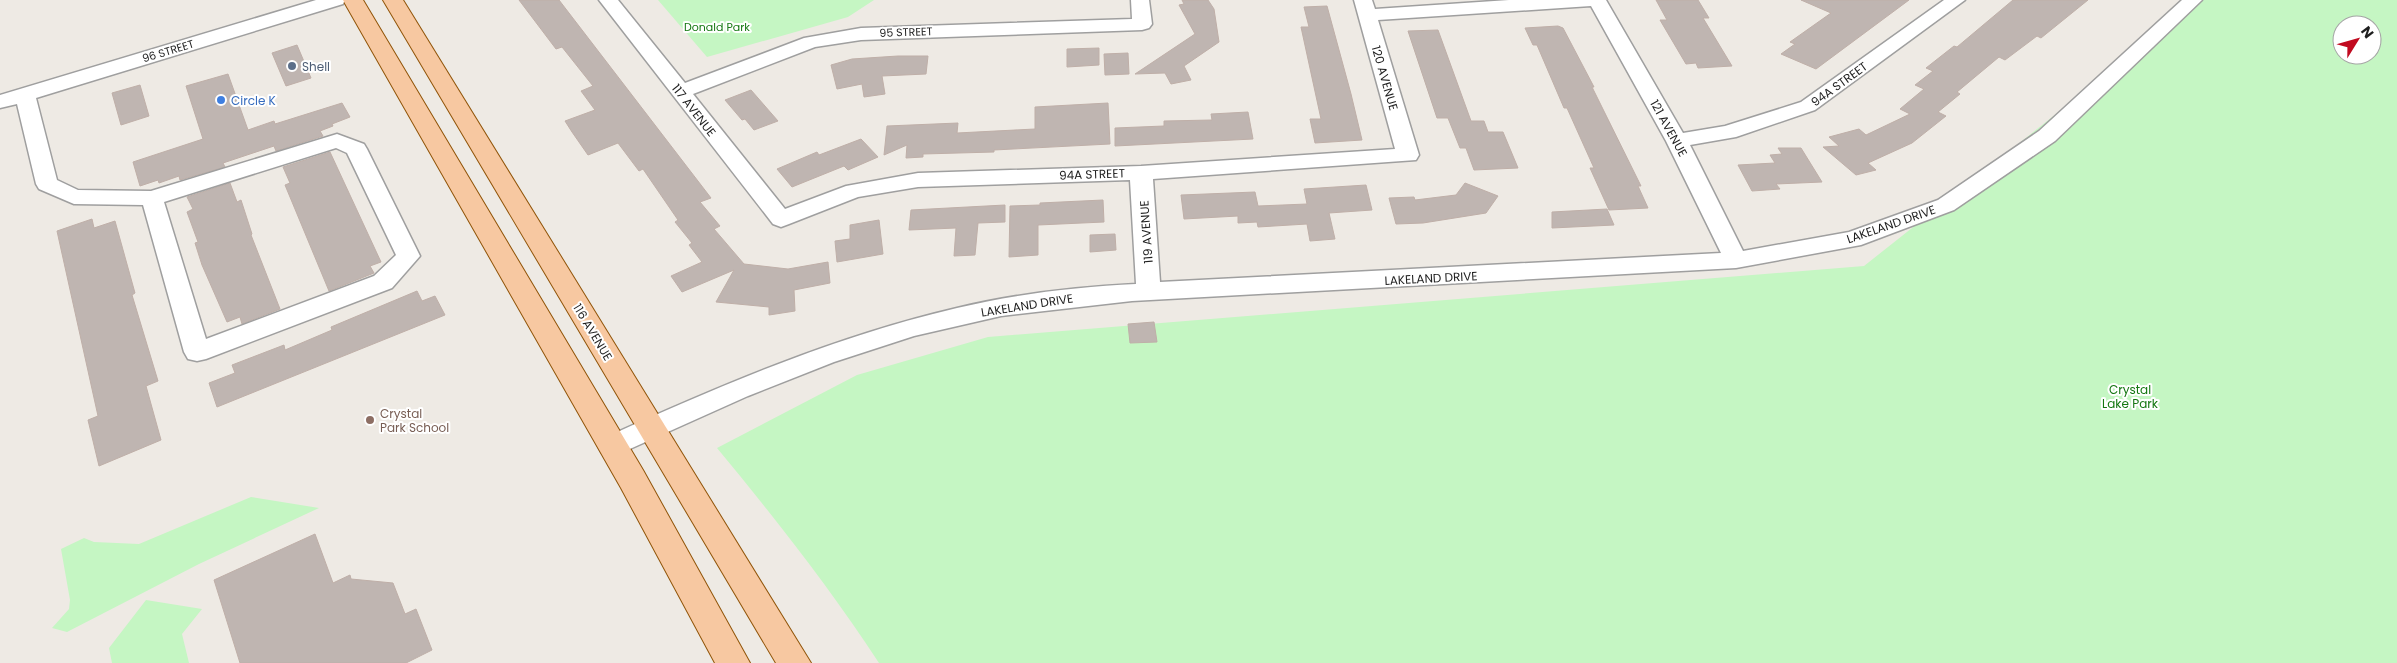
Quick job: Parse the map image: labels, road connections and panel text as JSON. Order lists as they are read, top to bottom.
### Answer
{
  "streets": {
    "main road": ["116 AVENUE"],
    "street": [
      "95 STREET",
      "96 STREET",
      "120 AVENUE",
      "94A STREET",
      "117 AVENUE",
      "121 AVENUE",
      "LAKELAND DRIVE",
      "119 AVENUE"
    ]
  },
  "crossings": [
    ["95 STREET", "117 AVENUE"],
    ["120 AVENUE", "94A STREET"],
    ["94A STREET", "117 AVENUE"],
    ["94A STREET", "121 AVENUE"],
    ["94A STREET", "119 AVENUE"],
    ["121 AVENUE", "LAKELAND DRIVE"],
    ["LAKELAND DRIVE", "119 AVENUE"],
    ["LAKELAND DRIVE", "116 AVENUE"]
  ],
  "parks": ["Donald Park", "Crystal Lake Park"],
  "places": ["Shell", "Circle K", "Crystal Park School"],
  "north": "top right"
}
